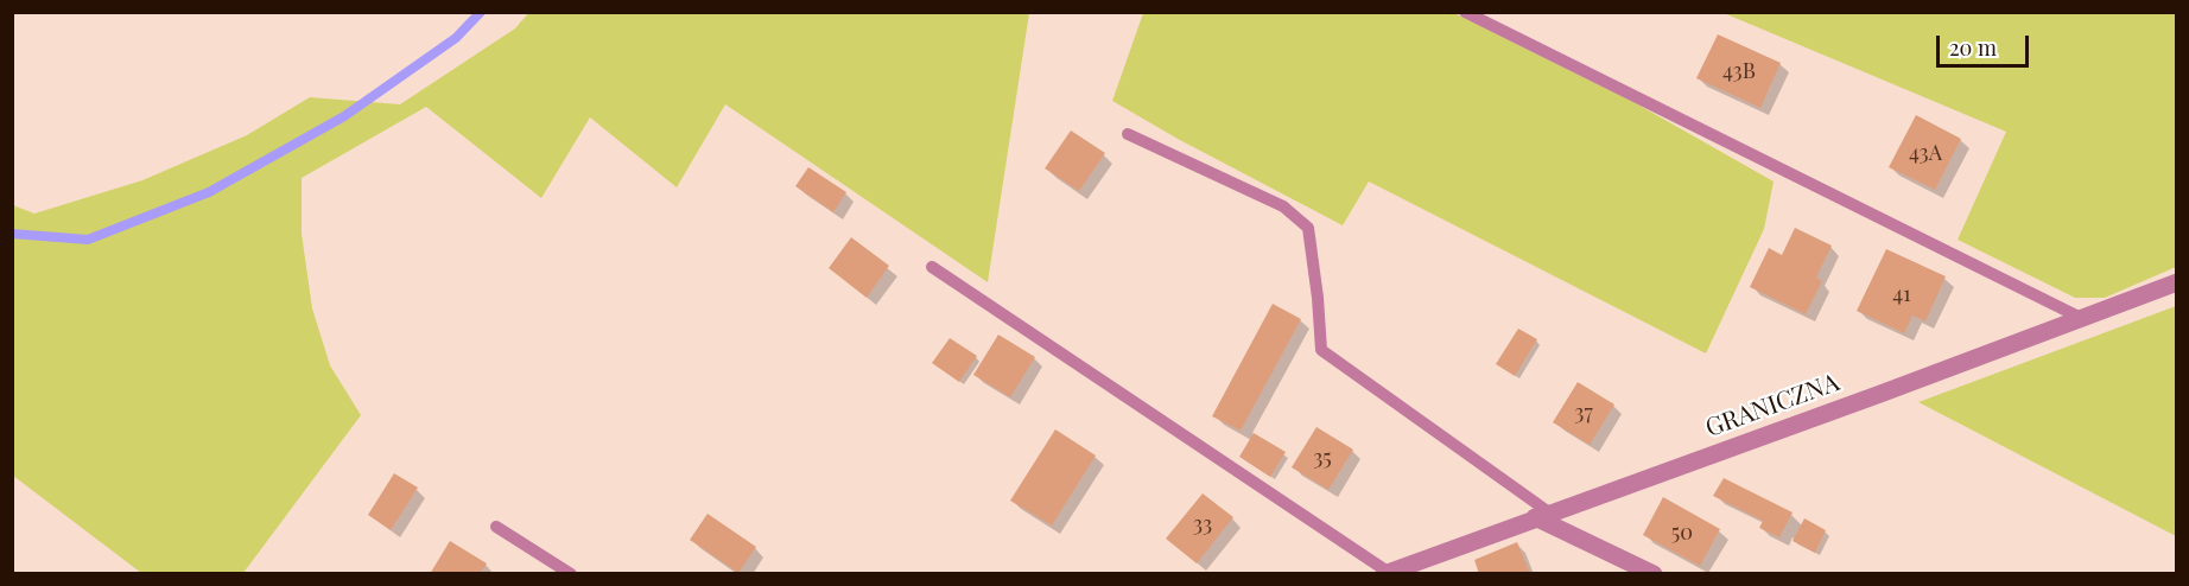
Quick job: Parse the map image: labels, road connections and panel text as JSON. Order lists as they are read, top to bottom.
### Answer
{
  "streets": {
    "street": ["GRANICZNA"]
  },
  "house_numbers": [
    "43B",
    "43A",
    "41",
    "37",
    "35",
    "33",
    "50"
  ],
  "scale_bar": "20 m"
}
